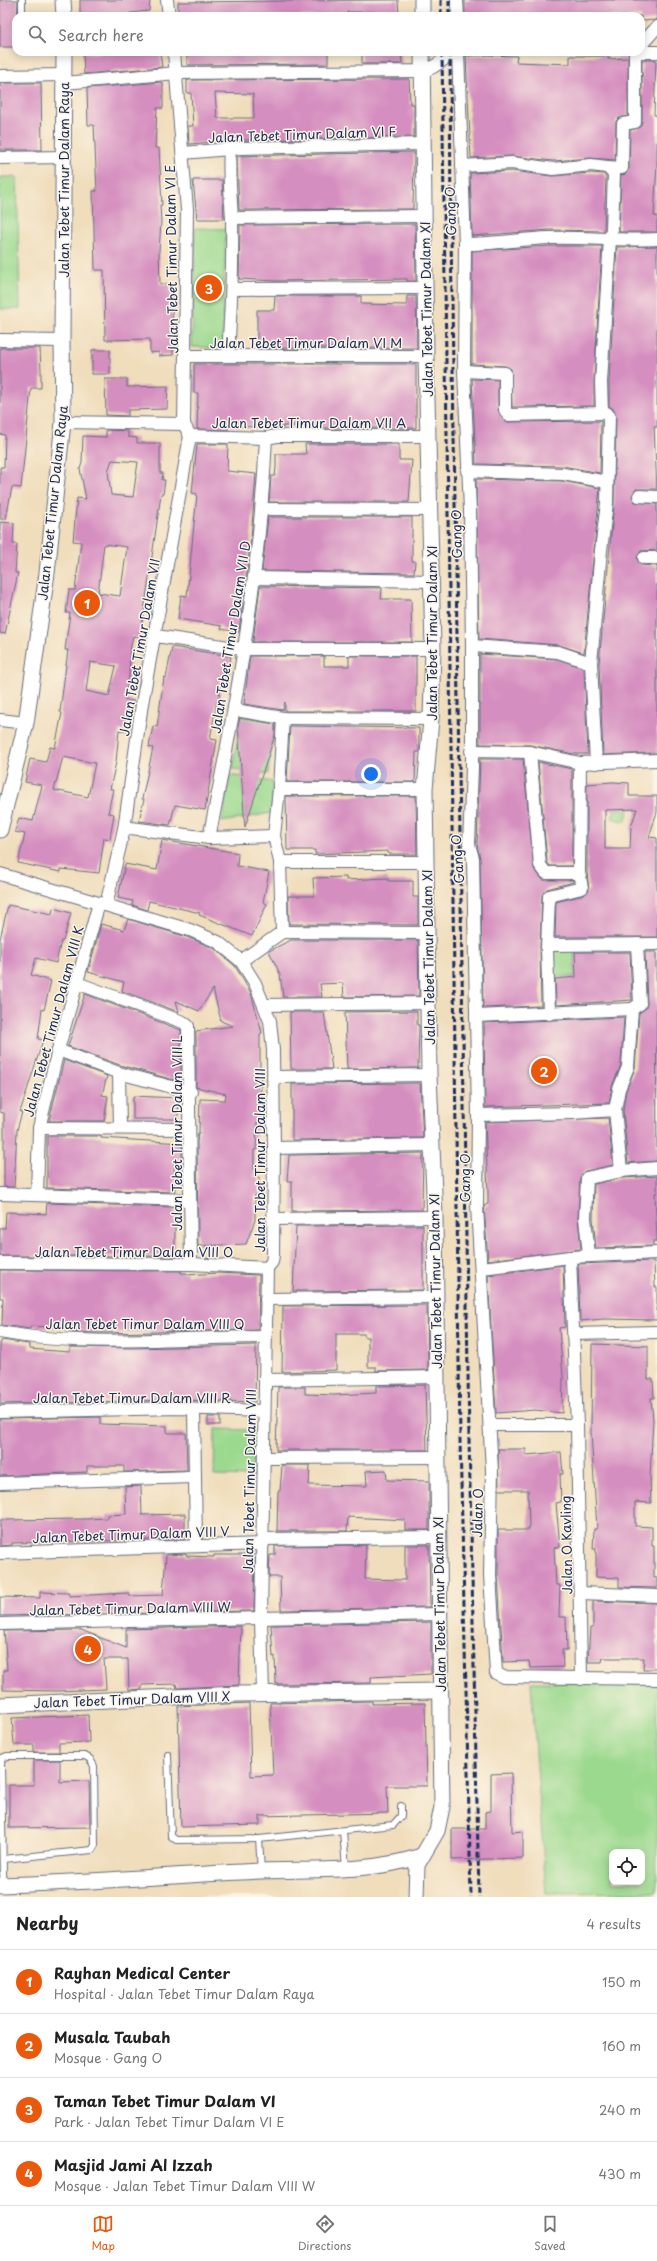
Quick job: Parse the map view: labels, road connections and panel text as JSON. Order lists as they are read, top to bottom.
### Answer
{
  "streets": {
    "street": [
      "Jalan Tebet Timur Dalam VI F",
      "Jalan Tebet Timur Dalam Raya",
      "Gang O",
      "Jalan Tebet Timur Dalam VI E",
      "Jalan Tebet Timur Dalam XI",
      "Jalan Tebet Timur Dalam VI M",
      "Jalan Tebet Timur Dalam VII A",
      "Jalan Tebet Timur Dalam VII D",
      "Jalan Tebet Timur Dalam VII",
      "Jalan Tebet Timur Dalam VIII K",
      "Jalan Tebet Timur Dalam VIII L",
      "Jalan Tebet Timur Dalam VIII",
      "Jalan Tebet Timur Dalam VIII O",
      "Jalan Tebet Timur Dalam VIII Q",
      "Jalan Tebet Timur Dalam VIII R",
      "Jalan O",
      "Jalan Tebet Timur Dalam VIII V",
      "Jalan O Kavling",
      "Jalan Tebet Timur Dalam VIII W",
      "Jalan Tebet Timur Dalam VIII X"
    ]
  },
  "crossings": [
    ["Jalan Tebet Timur Dalam VI F", "Jalan Tebet Timur Dalam VI E"],
    ["Jalan Tebet Timur Dalam VI F", "Jalan Tebet Timur Dalam XI"],
    ["Gang O", "Jalan O"],
    ["Jalan Tebet Timur Dalam VI E", "Jalan Tebet Timur Dalam VI M"],
    ["Jalan Tebet Timur Dalam XI", "Jalan Tebet Timur Dalam VI M"],
    ["Jalan Tebet Timur Dalam XI", "Jalan Tebet Timur Dalam VII A"],
    ["Jalan Tebet Timur Dalam XI", "Jalan Tebet Timur Dalam VIII V"],
    ["Jalan Tebet Timur Dalam XI", "Jalan Tebet Timur Dalam VIII W"],
    ["Jalan Tebet Timur Dalam XI", "Jalan Tebet Timur Dalam VIII X"],
    ["Jalan Tebet Timur Dalam VII A", "Jalan Tebet Timur Dalam VII D"],
    ["Jalan Tebet Timur Dalam VII A", "Jalan Tebet Timur Dalam VII"],
    ["Jalan Tebet Timur Dalam VII", "Jalan Tebet Timur Dalam VIII K"],
    ["Jalan Tebet Timur Dalam VII", "Jalan Tebet Timur Dalam VIII"],
    ["Jalan Tebet Timur Dalam VIII K", "Jalan Tebet Timur Dalam VIII L"],
    ["Jalan Tebet Timur Dalam VIII K", "Jalan Tebet Timur Dalam VIII"],
    ["Jalan Tebet Timur Dalam VIII L", "Jalan Tebet Timur Dalam VIII O"],
    ["Jalan Tebet Timur Dalam VIII", "Jalan Tebet Timur Dalam VIII O"],
    ["Jalan Tebet Timur Dalam VIII", "Jalan Tebet Timur Dalam VIII Q"],
    ["Jalan Tebet Timur Dalam VIII", "Jalan Tebet Timur Dalam VIII R"],
    ["Jalan Tebet Timur Dalam VIII", "Jalan Tebet Timur Dalam VIII V"],
    ["Jalan Tebet Timur Dalam VIII", "Jalan Tebet Timur Dalam VIII W"],
    ["Jalan Tebet Timur Dalam VIII", "Jalan Tebet Timur Dalam VIII X"],
    ["Jalan O", "Jalan O Kavling"]
  ],
  "page": {
    "search": "Search here",
    "pins": [
      "3",
      "1",
      "2",
      "4"
    ],
    "heading": ["Nearby", "4 results"],
    "list": [
      {
        "mark": "1",
        "name": "Rayhan Medical Center",
        "note": "Hospital · Jalan Tebet Timur Dalam Raya",
        "value": "150 m"
      },
      {
        "mark": "2",
        "name": "Musala Taubah",
        "note": "Mosque · Gang O",
        "value": "160 m"
      },
      {
        "mark": "3",
        "name": "Taman Tebet Timur Dalam VI",
        "note": "Park · Jalan Tebet Timur Dalam VI E",
        "value": "240 m"
      },
      {
        "mark": "4",
        "name": "Masjid Jami Al Izzah",
        "note": "Mosque · Jalan Tebet Timur Dalam VIII W",
        "value": "430 m"
      }
    ],
    "nav": ["Map", "Directions", "Saved"]
  }
}
